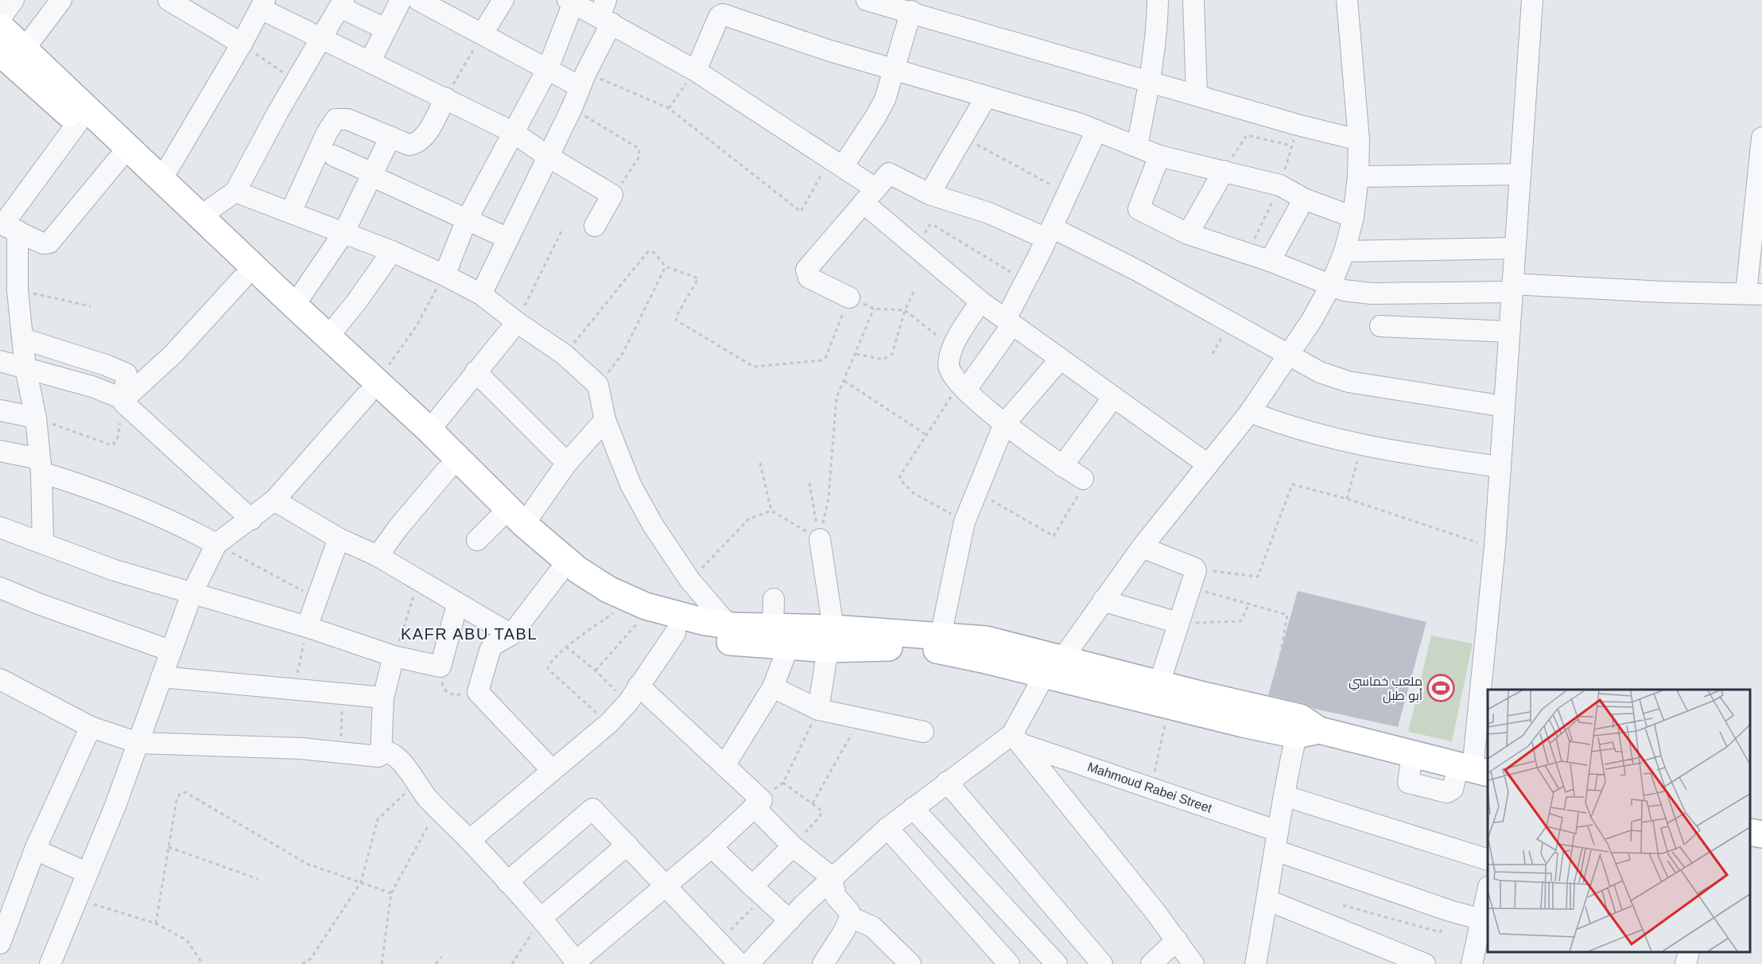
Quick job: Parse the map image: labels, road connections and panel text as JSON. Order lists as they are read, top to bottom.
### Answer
{
  "streets": {
    "street": ["Mahmoud Rabei Street"]
  },
  "districts": ["KAFR ABU TABL"],
  "places": {
    "sports": ["ملعب خماسي أبو طبل"]
  }
}
